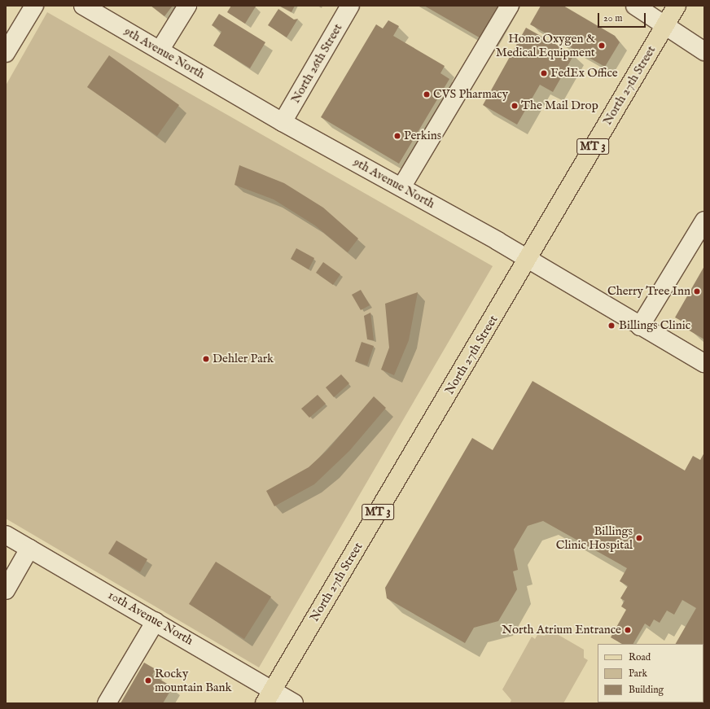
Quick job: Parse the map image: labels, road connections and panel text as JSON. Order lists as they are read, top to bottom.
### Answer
{
  "streets": {
    "main road": ["North 27th Street", "MT 3"],
    "street": ["9th Avenue North", "North 26th Street", "10th Avenue North"]
  },
  "crossings": [
    ["9th Avenue North", "North 26th Street"],
    ["9th Avenue North", "North 27th Street"],
    ["North 27th Street", "10th Avenue North"]
  ],
  "places": [
    "Home Oxygen & Medical Equipment",
    "FedEx Office",
    "CVS Pharmacy",
    "The Mail Drop",
    "Perkins",
    "Cherry Tree Inn",
    "Billings Clinic",
    "Dehler Park",
    "Billings Clinic Hospital",
    "North Atrium Entrance",
    "Rocky mountain Bank"
  ],
  "legend": ["Road", "Park", "Building"],
  "scale_bar": "20 m"
}
